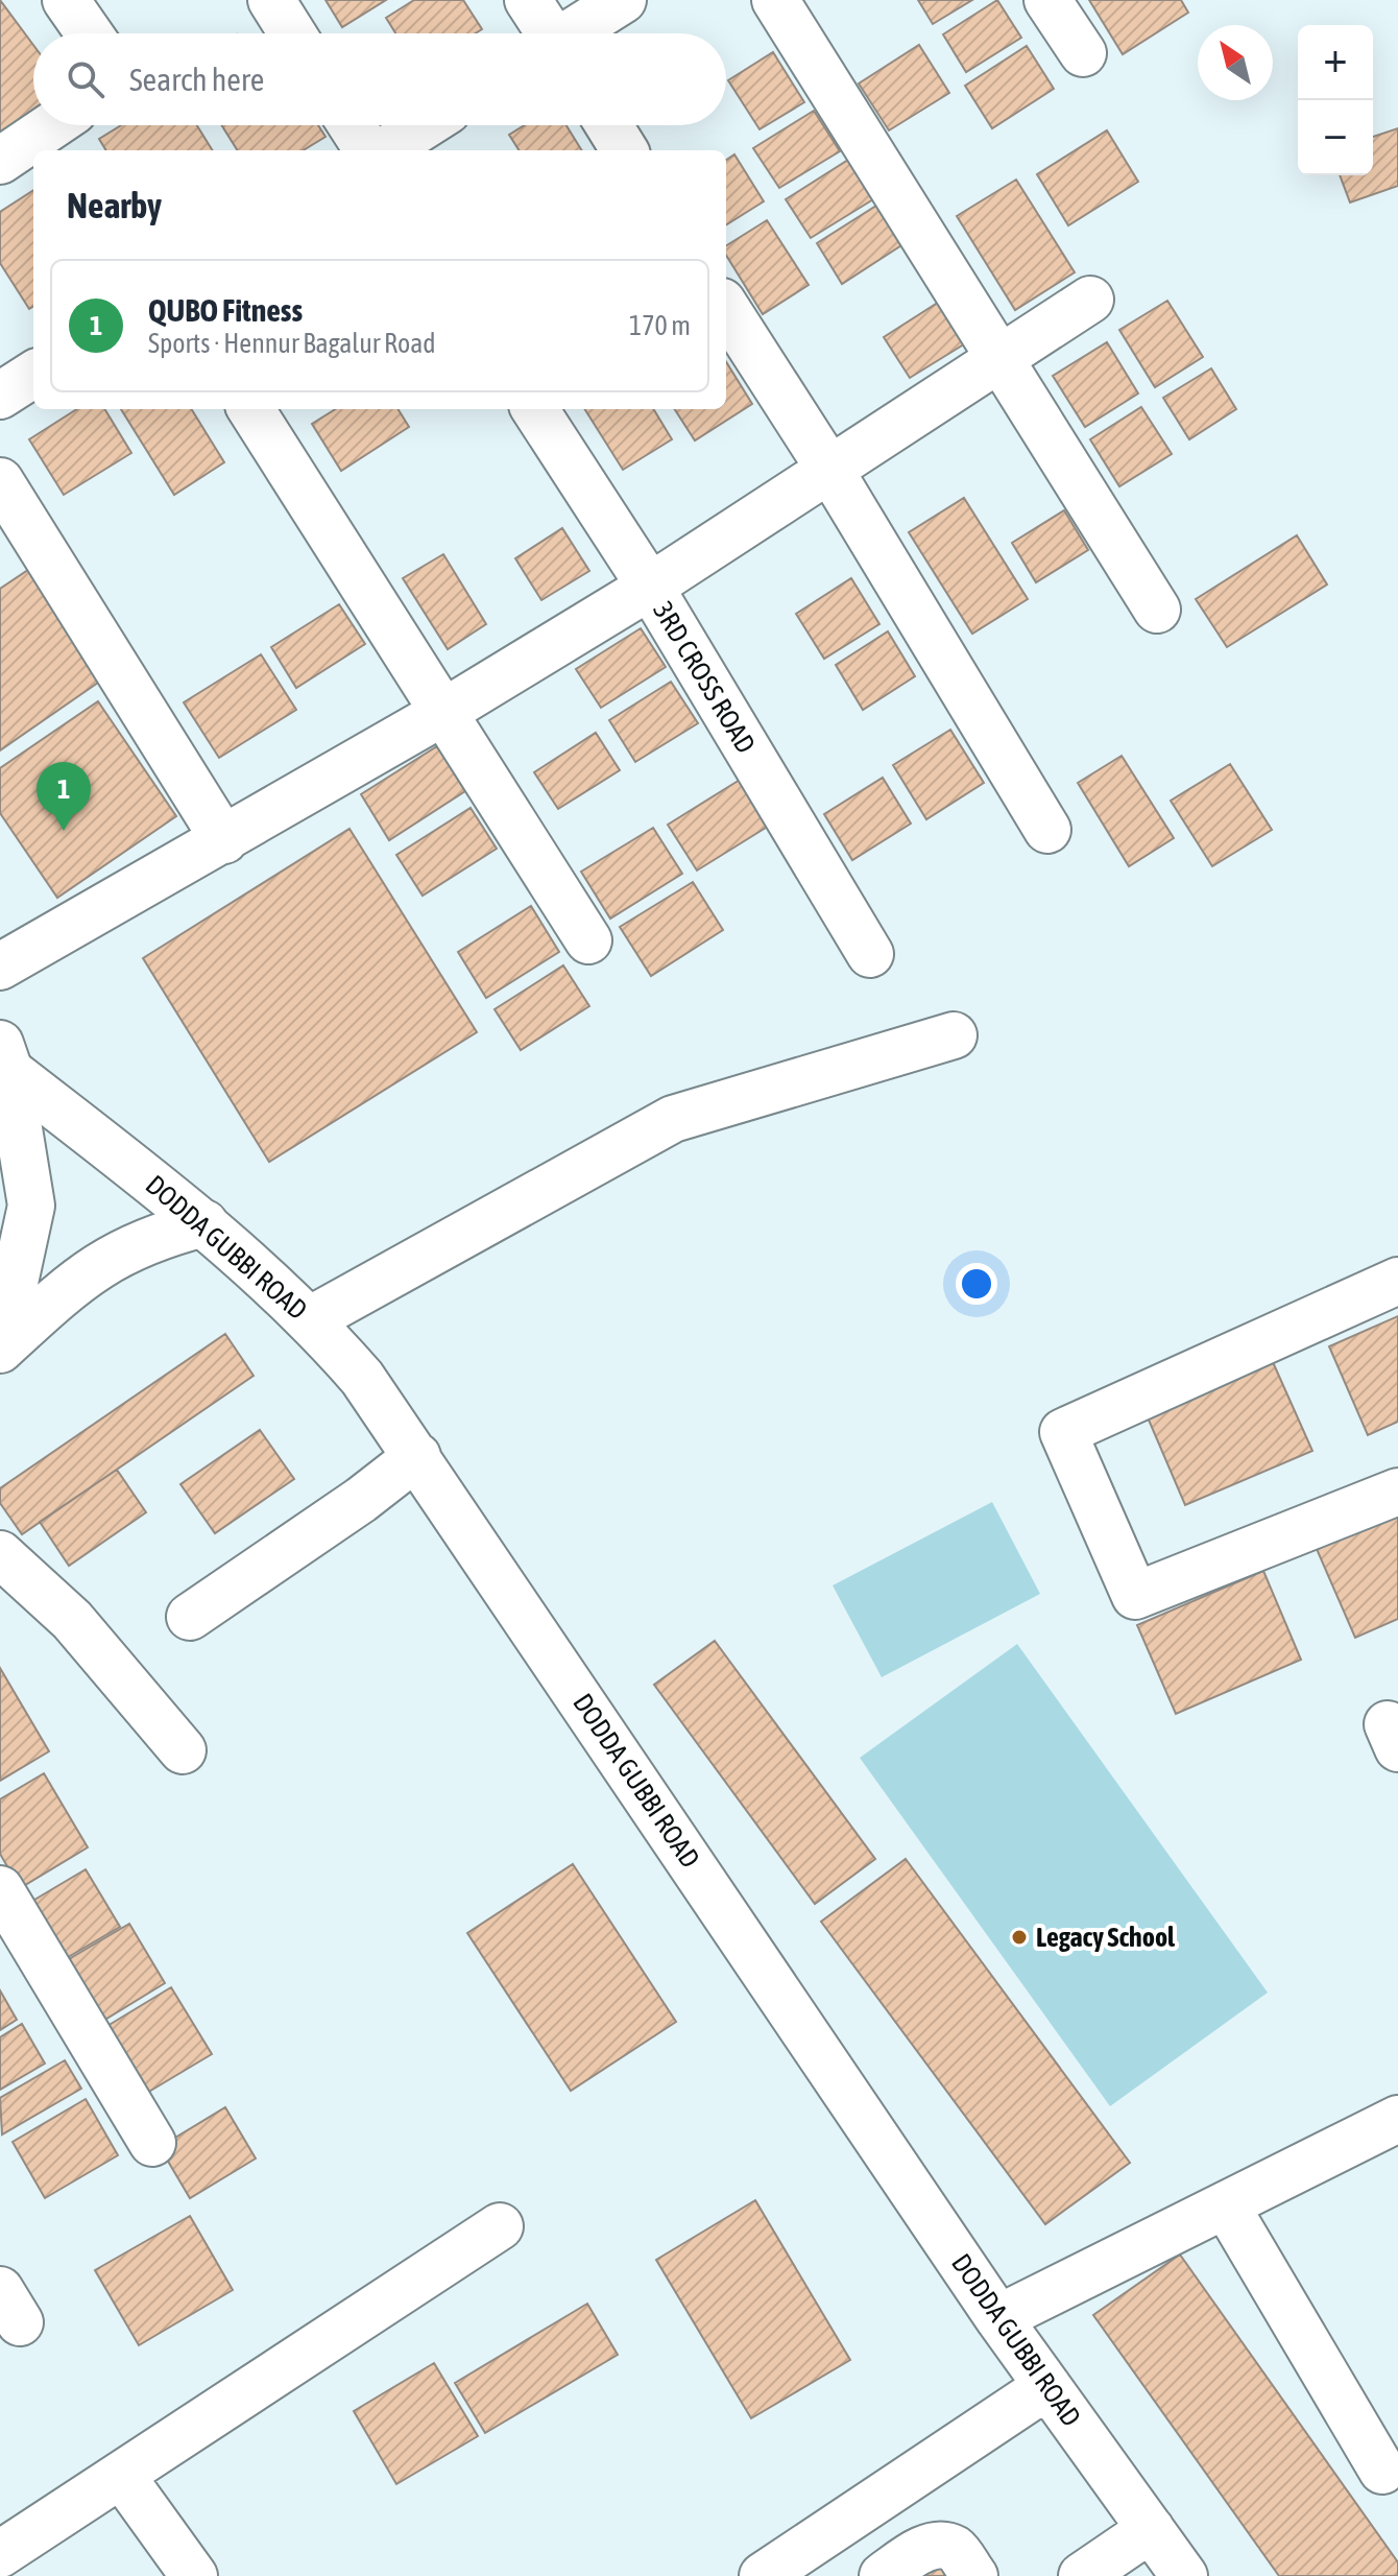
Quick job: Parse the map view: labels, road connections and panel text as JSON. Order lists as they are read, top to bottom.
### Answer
{
  "streets": {
    "street": ["3RD CROSS ROAD", "DODDA GUBBI ROAD"]
  },
  "places": ["Legacy School"],
  "north": "top left",
  "page": {
    "map_buttons": ["+", "−"],
    "search": "Search here",
    "heading": "Nearby",
    "list": [
      {
        "mark": "1",
        "name": "QUBO Fitness",
        "note": "Sports · Hennur Bagalur Road",
        "value": "170 m"
      }
    ],
    "pins": "1"
  }
}
